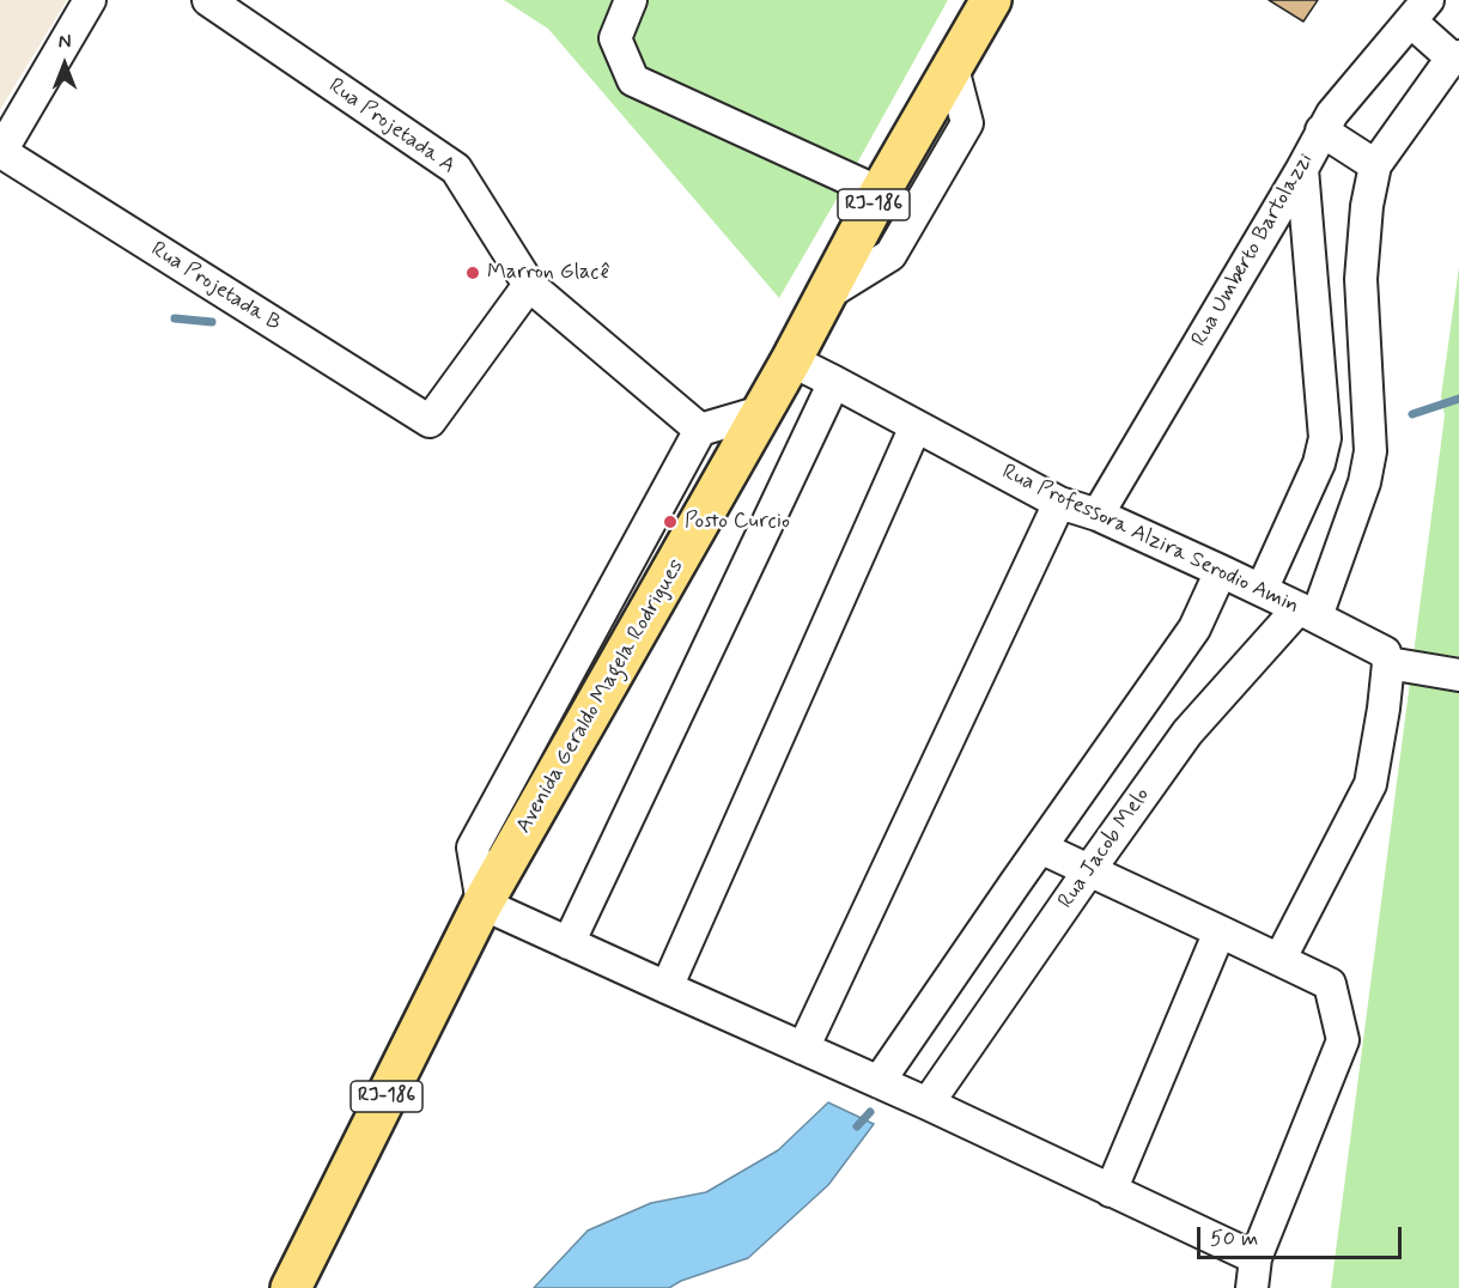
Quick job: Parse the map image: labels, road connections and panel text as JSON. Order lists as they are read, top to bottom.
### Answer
{
  "streets": {
    "highway": ["RJ-186", "Avenida Geraldo Magela Rodrigues"],
    "street": [
      "Rua Projetada A",
      "Rua Umberto Bartolazzi",
      "Rua Projetada B",
      "Rua Professora Alzira Serodio Amin",
      "Rua Jacob Melo"
    ]
  },
  "crossings": [
    ["Rua Projetada A", "Rua Projetada B"],
    ["Rua Umberto Bartolazzi", "Rua Professora Alzira Serodio Amin"],
    ["Rua Professora Alzira Serodio Amin", "Avenida Geraldo Magela Rodrigues"],
    ["Rua Professora Alzira Serodio Amin", "Rua Jacob Melo"]
  ],
  "places": ["Marron Glacê", "Posto Curcio"],
  "scale_bar": "50 m",
  "north": "top"
}
